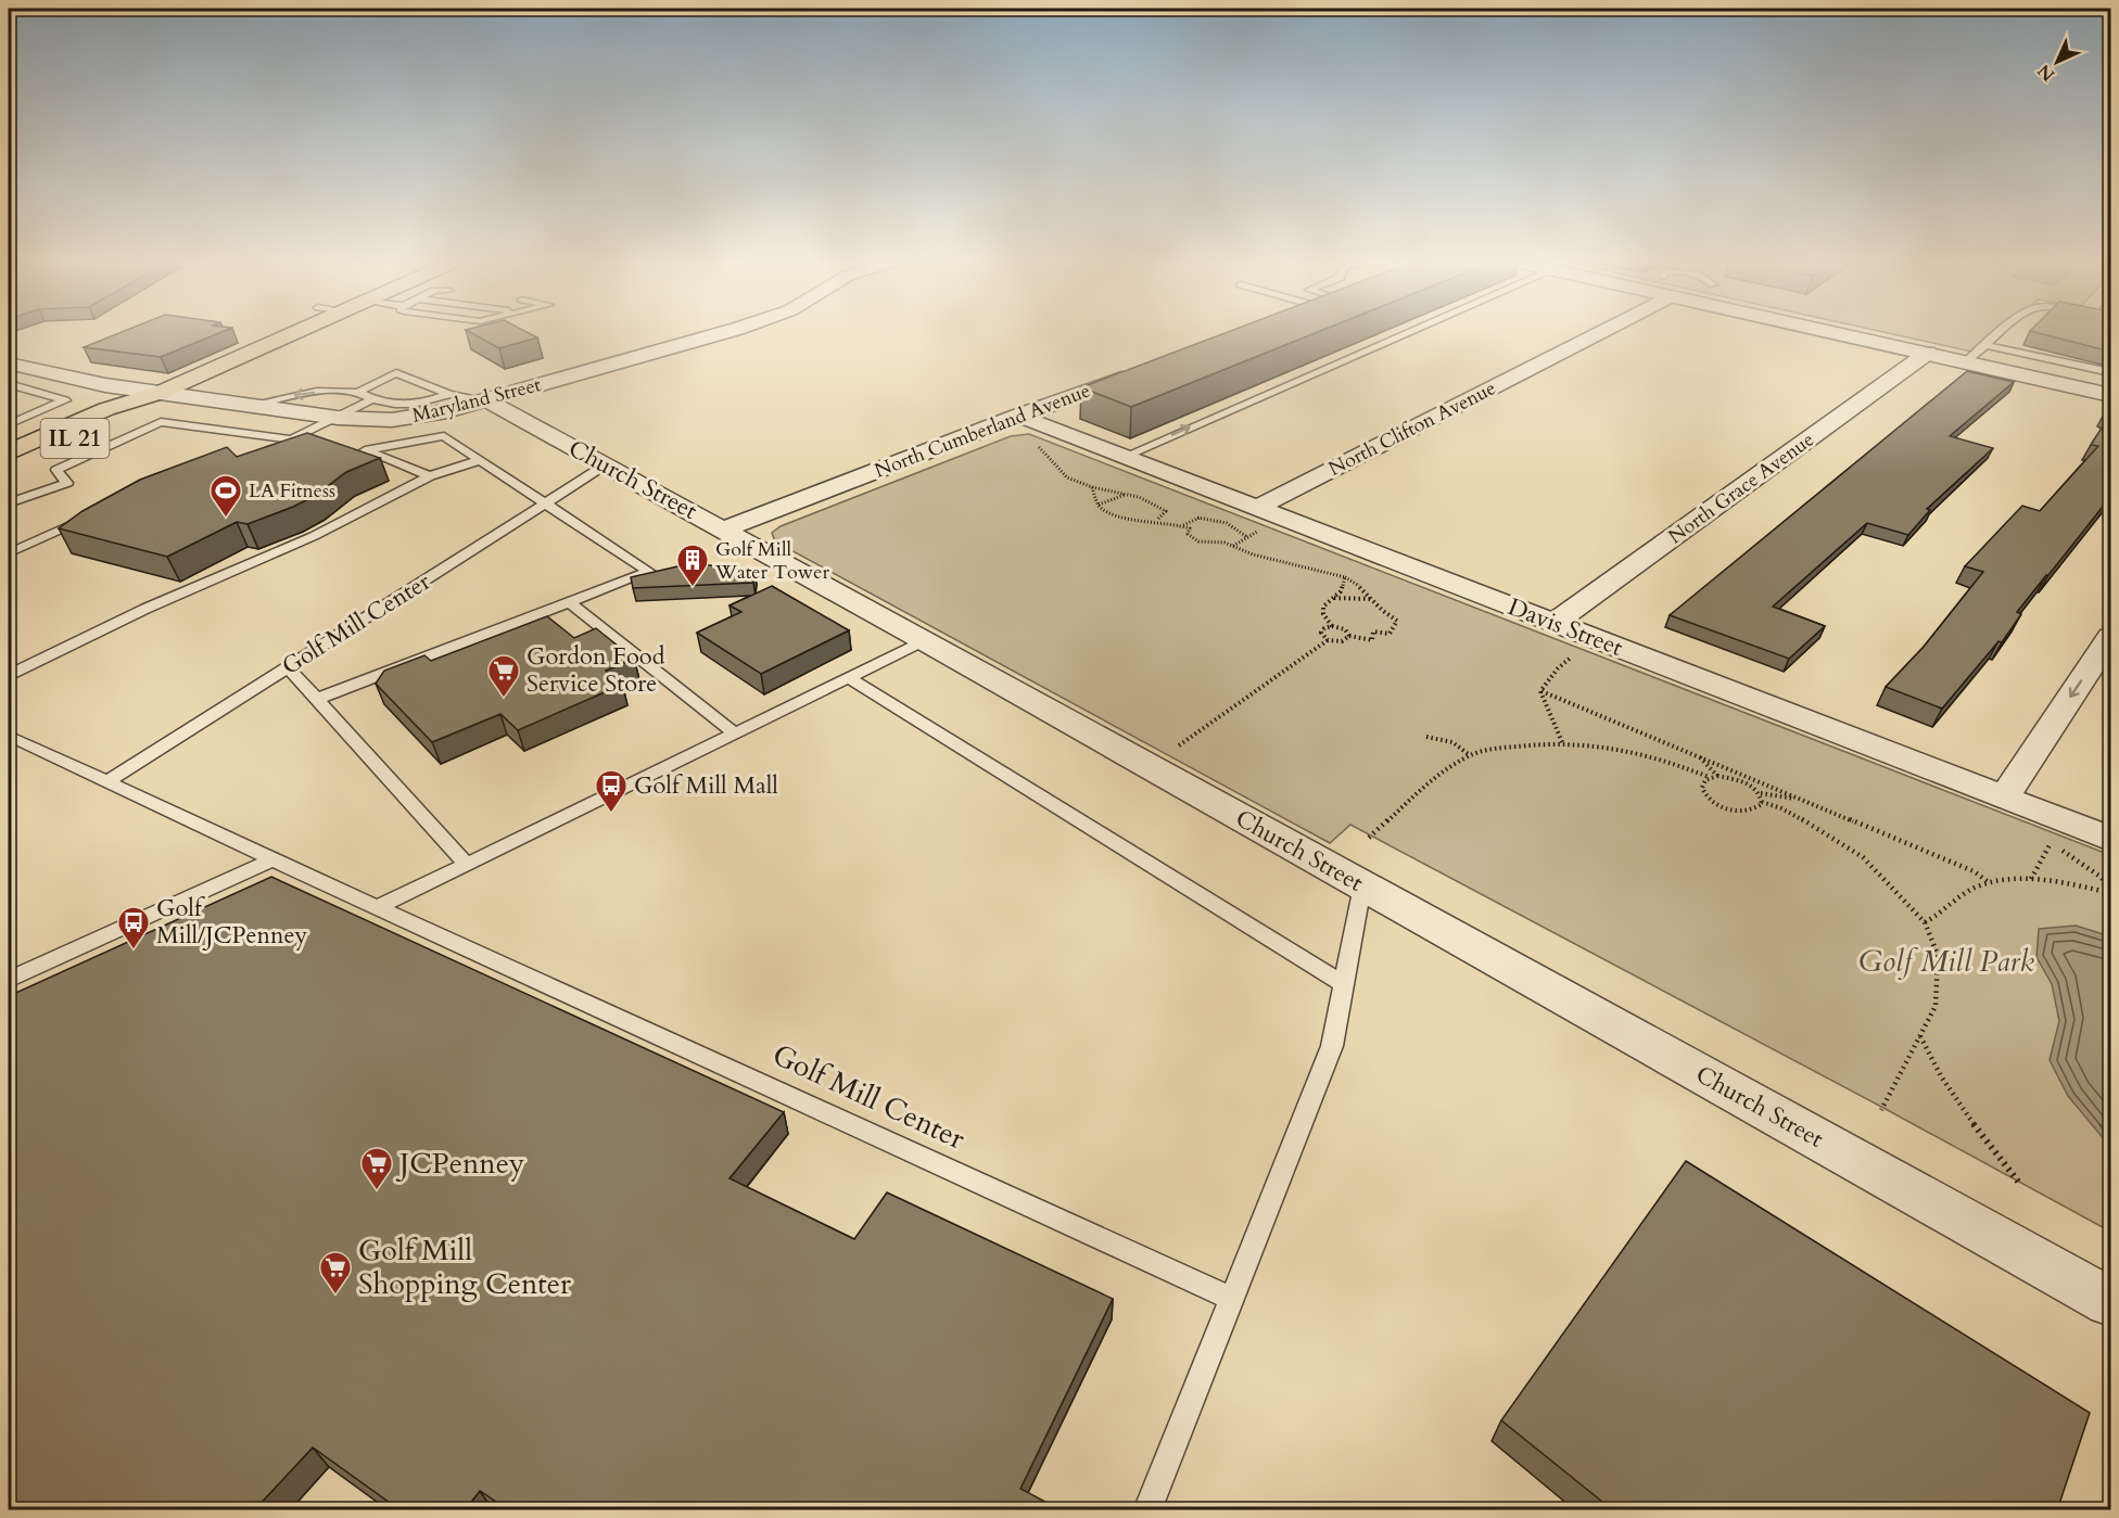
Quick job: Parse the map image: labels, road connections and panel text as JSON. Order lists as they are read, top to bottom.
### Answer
{
  "streets": {
    "main road": ["IL 21"],
    "street": [
      "Maryland Street",
      "North Clifton Avenue",
      "North Cumberland Avenue",
      "Church Street",
      "North Grace Avenue",
      "Davis Street"
    ],
    "lane": ["Golf Mill Center"]
  },
  "crossings": [
    ["Maryland Street", "IL 21"],
    ["Maryland Street", "Church Street"],
    ["North Clifton Avenue", "Davis Street"],
    ["North Cumberland Avenue", "Church Street"],
    ["North Cumberland Avenue", "Davis Street"],
    ["Church Street", "Golf Mill Center"],
    ["North Grace Avenue", "Davis Street"]
  ],
  "parks": ["Golf Mill Park"],
  "places": {
    "sports": ["LA Fitness"],
    "building": ["Golf Mill Water Tower"],
    "supermarket": ["Gordon Food Service Store", "JCPenney", "Golf Mill Shopping Center"],
    "bus stop": ["Golf Mill Mall", "Golf Mill/JCPenney"]
  },
  "north": "bottom left"
}
